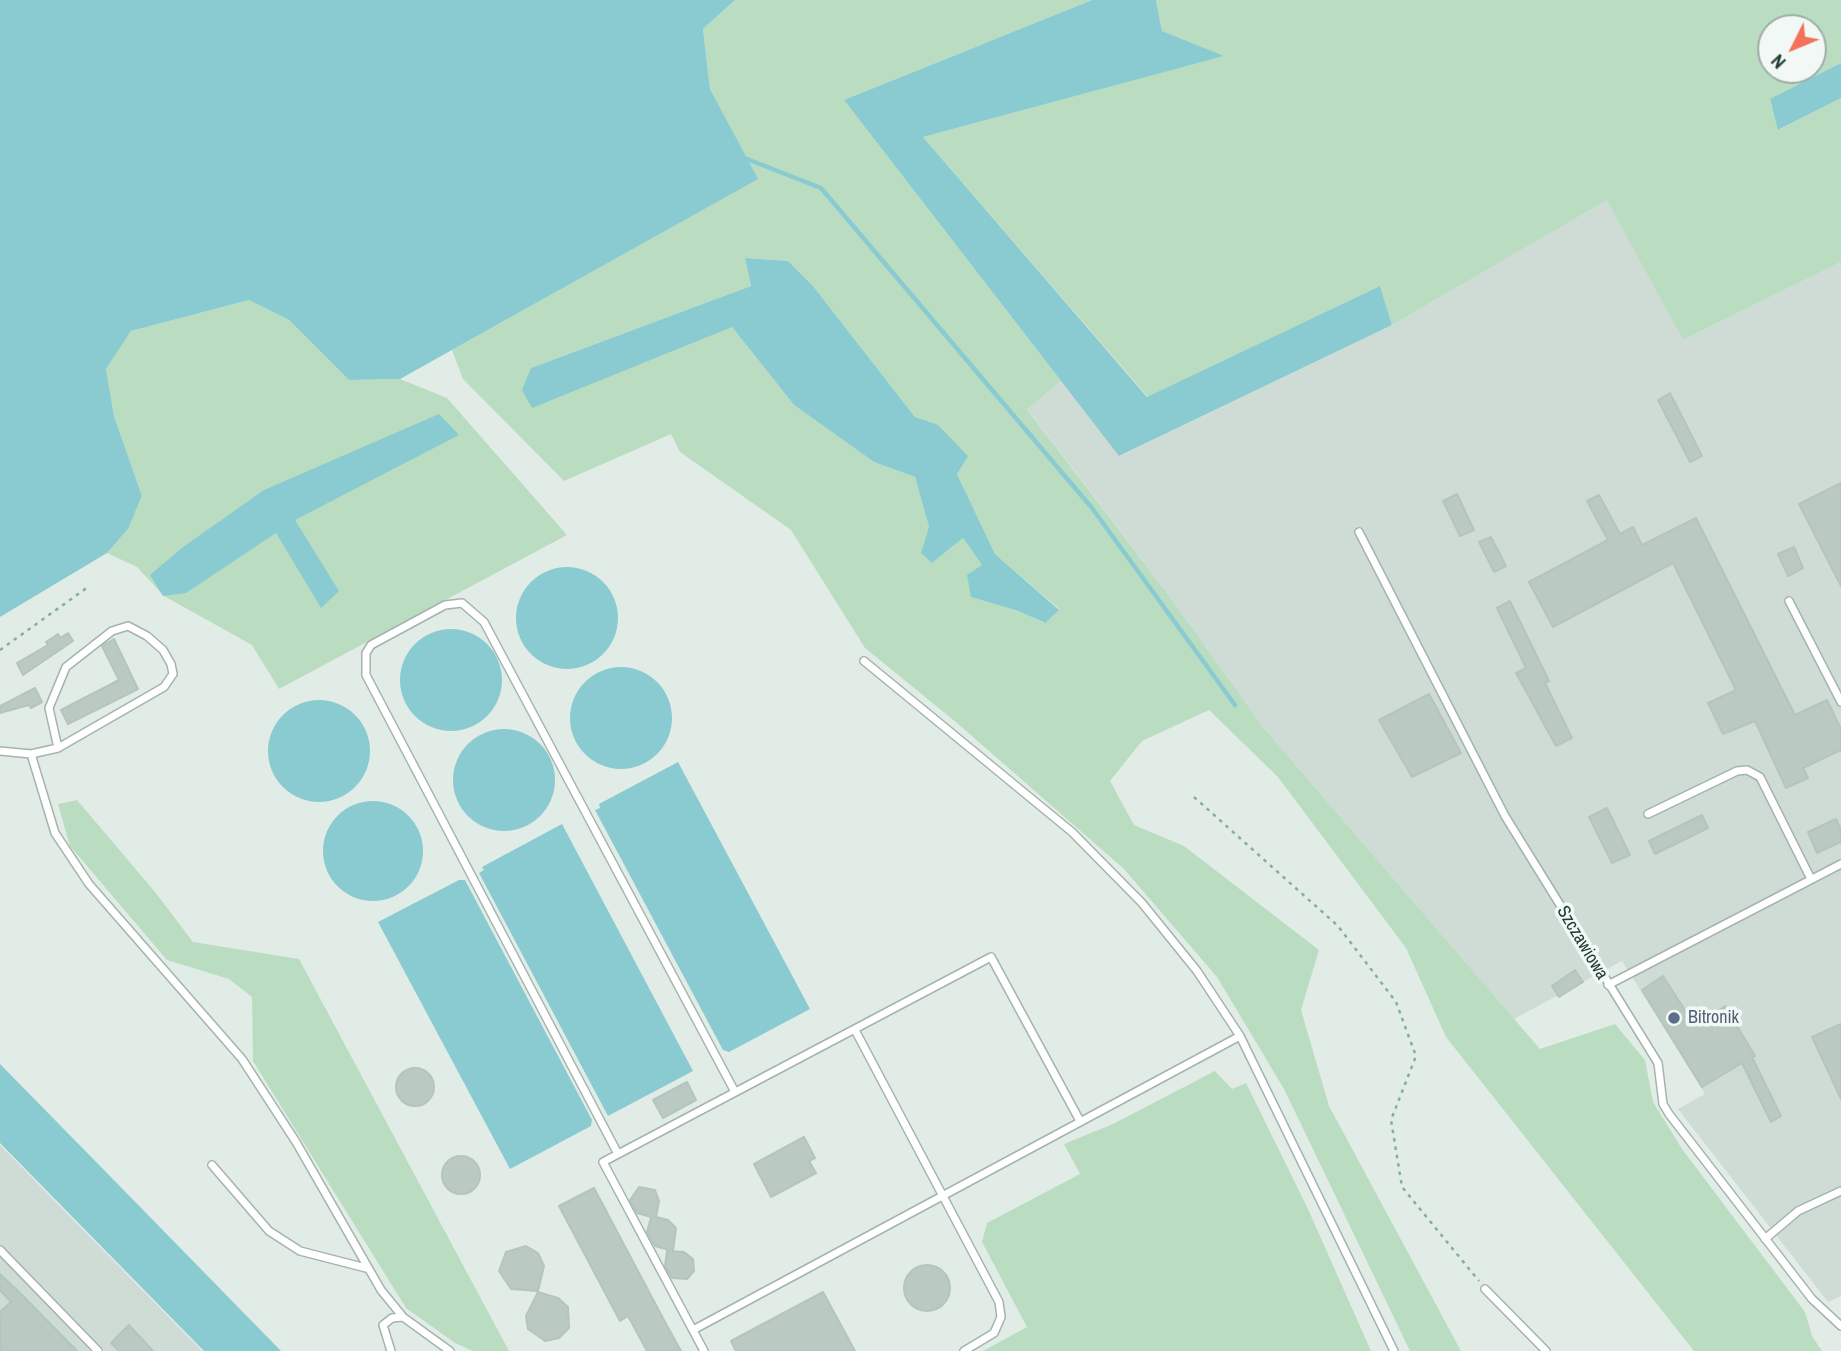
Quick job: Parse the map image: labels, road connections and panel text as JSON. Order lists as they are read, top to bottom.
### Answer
{
  "streets": {
    "lane": ["Szczawiowa"]
  },
  "places": ["Bitronik"],
  "north": "bottom left"
}
